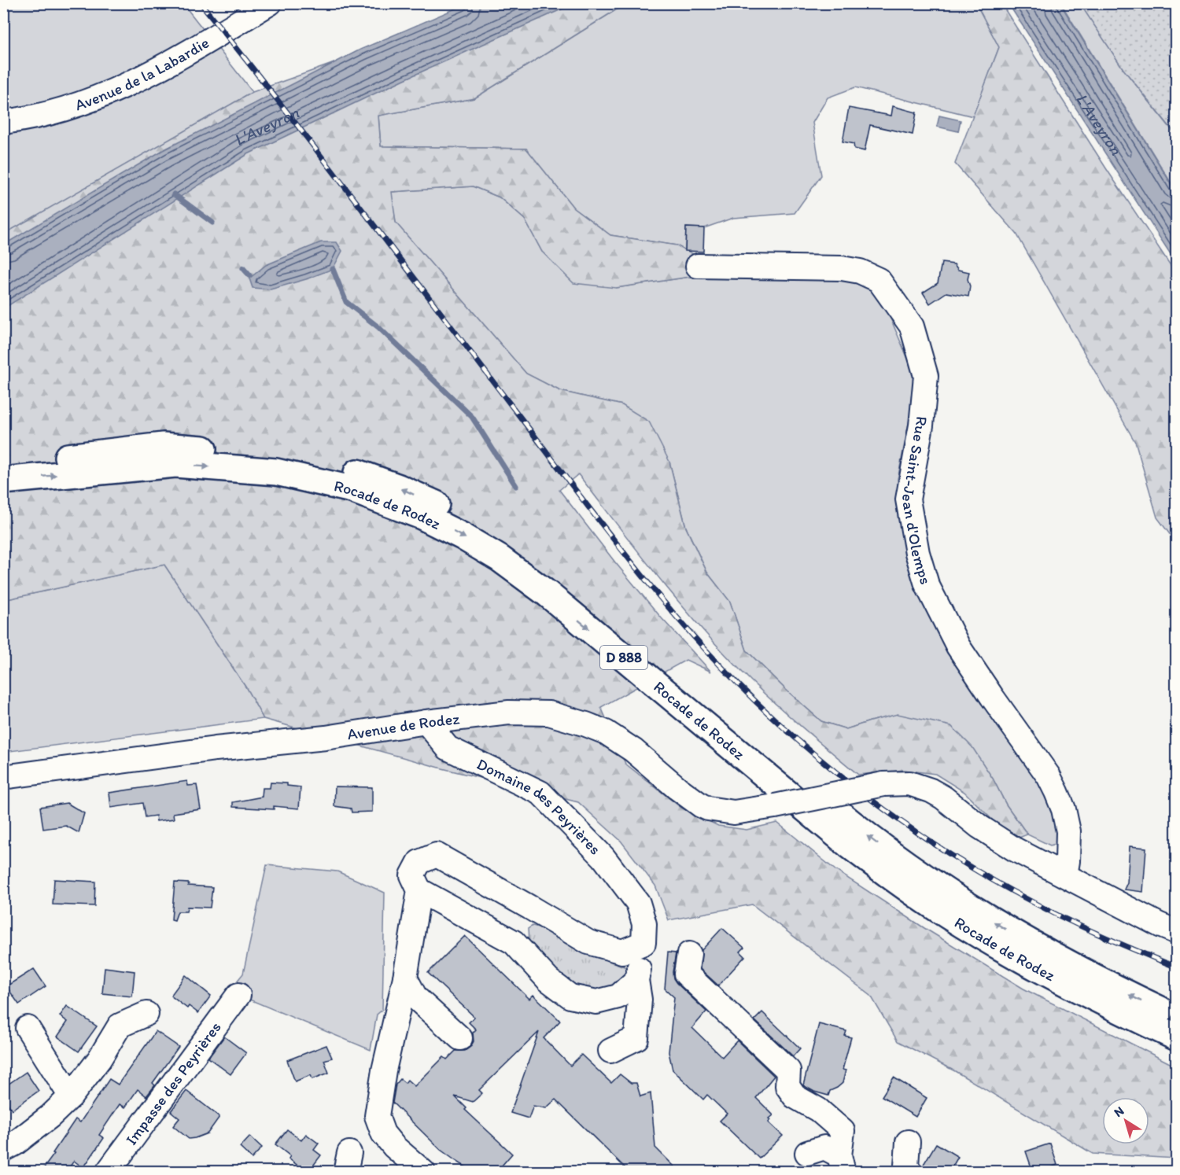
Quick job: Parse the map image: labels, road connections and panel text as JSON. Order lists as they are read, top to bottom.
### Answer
{
  "streets": {
    "highway": ["Rocade de Rodez", "D 888"],
    "street": [
      "Avenue de la Labardie",
      "Rue Saint-Jean d'Olemps",
      "Avenue de Rodez",
      "Domaine des Peyrières",
      "Impasse des Peyrières"
    ]
  },
  "crossings": [
    ["Rue Saint-Jean d'Olemps", "Avenue de Rodez"],
    ["Avenue de Rodez", "Domaine des Peyrières"]
  ],
  "water": ["L'Aveyron"],
  "north": "top left"
}
